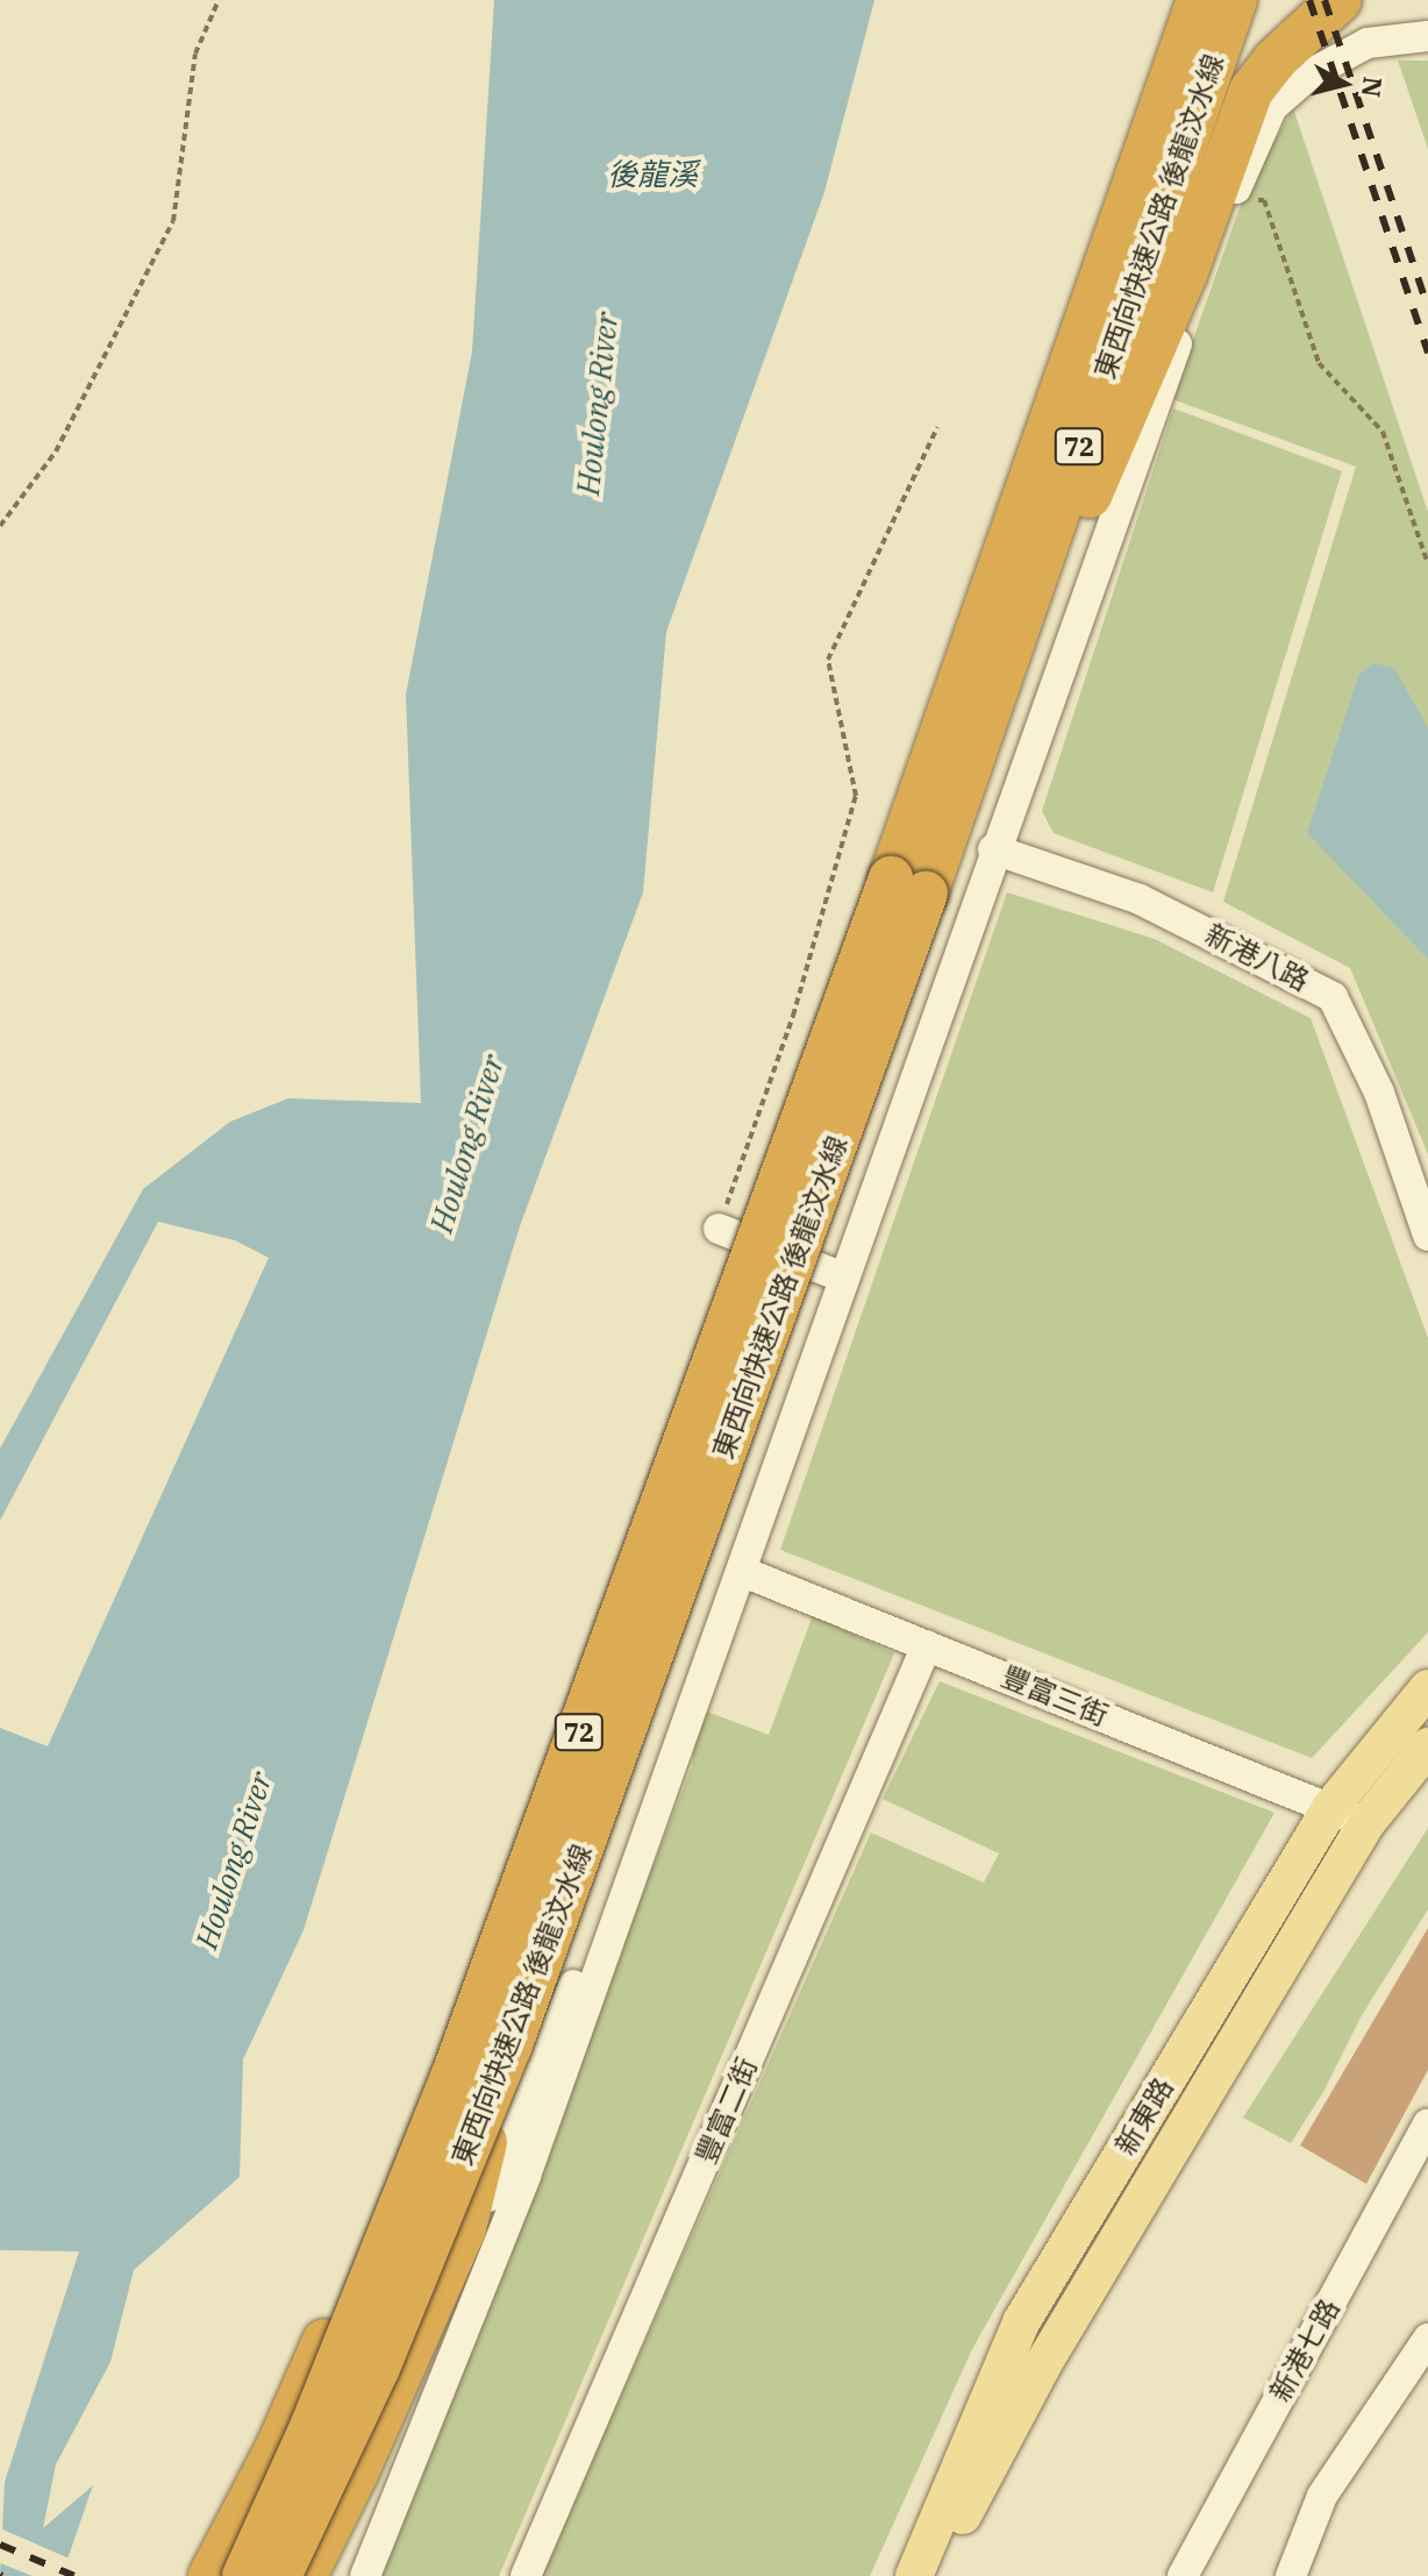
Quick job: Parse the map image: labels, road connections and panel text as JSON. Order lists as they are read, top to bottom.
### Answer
{
  "streets": {
    "highway": ["東西向快速公路 後龍汶水線", "72"],
    "main road": ["新東路"],
    "street": [
      "新港八路",
      "豐富三街",
      "豐富二街",
      "新港七路"
    ]
  },
  "crossings": [
    ["豐富三街", "豐富二街"],
    ["豐富三街", "新東路"]
  ],
  "water": ["後龍溪", "Houlong River"],
  "north": "right"
}
